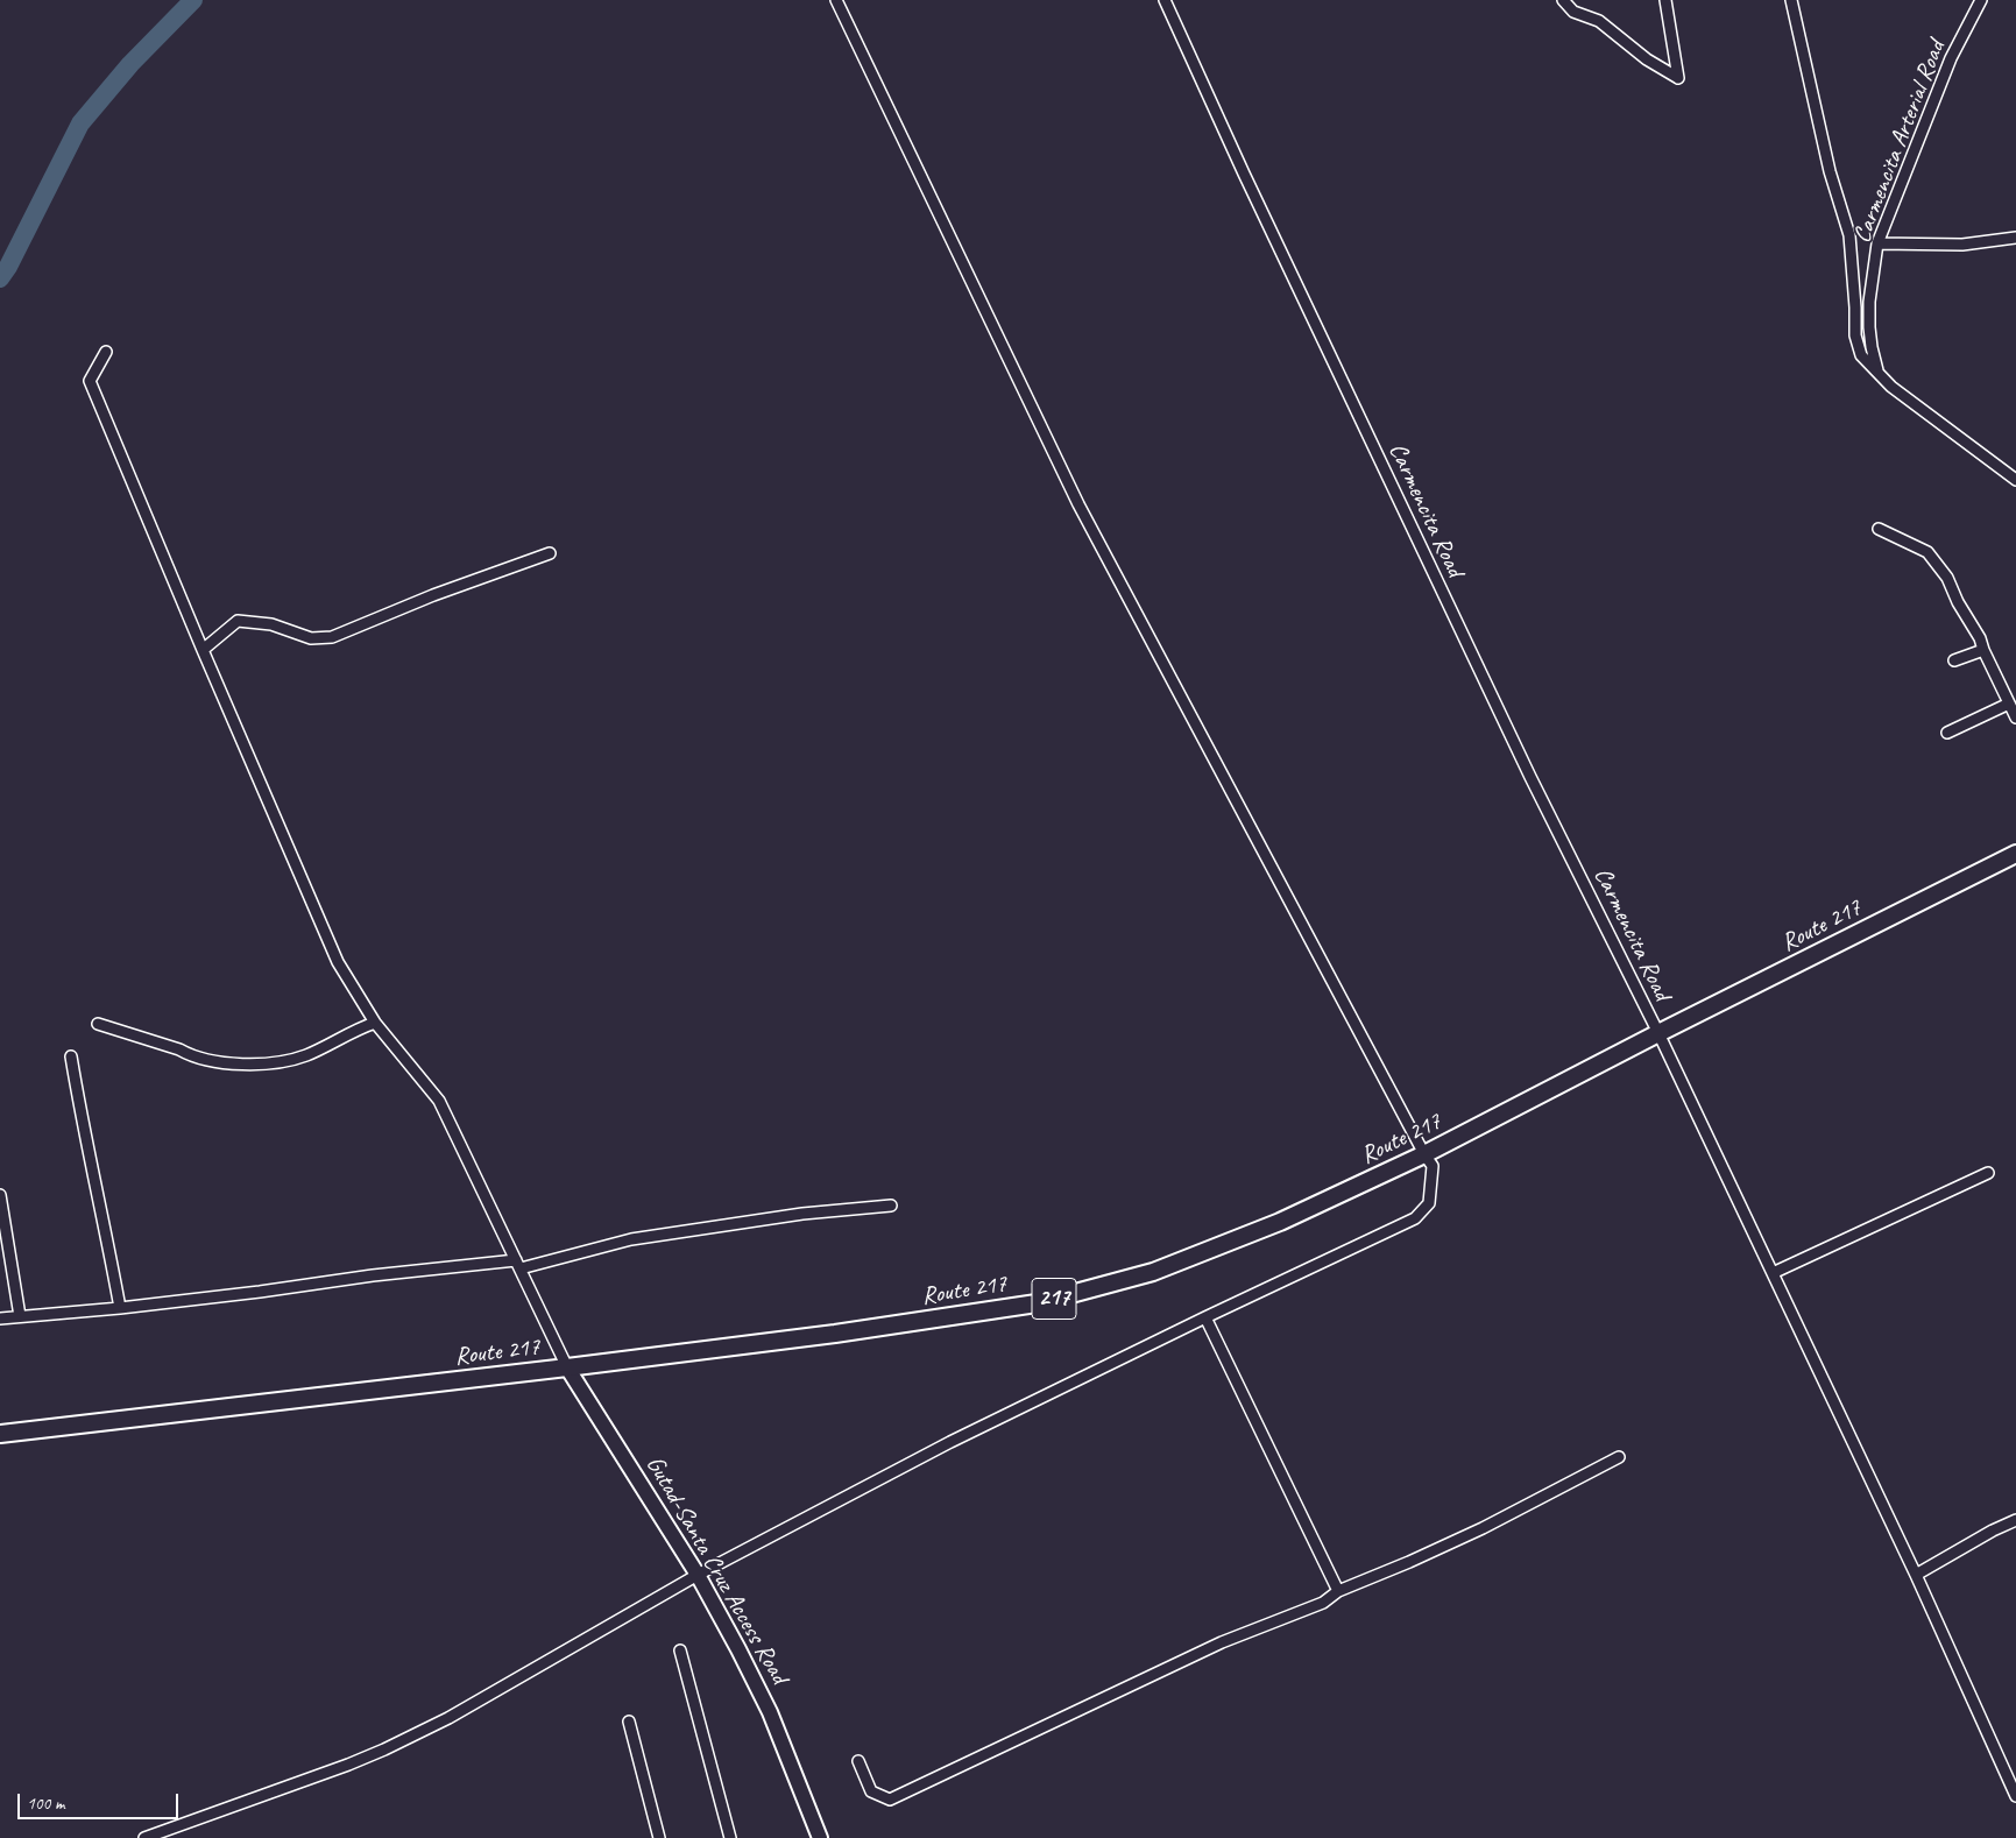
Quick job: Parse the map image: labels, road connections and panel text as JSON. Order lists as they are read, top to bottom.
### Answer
{
  "streets": {
    "main road": ["Route 217", "217", "Gutad-Santa Cruz Access Road"],
    "street": ["Carmencita Arterial Road", "Carmencita Road"]
  },
  "crossings": [
    ["Carmencita Road", "Route 217"],
    ["Route 217", "Gutad-Santa Cruz Access Road"]
  ],
  "scale_bar": "100 m"
}
